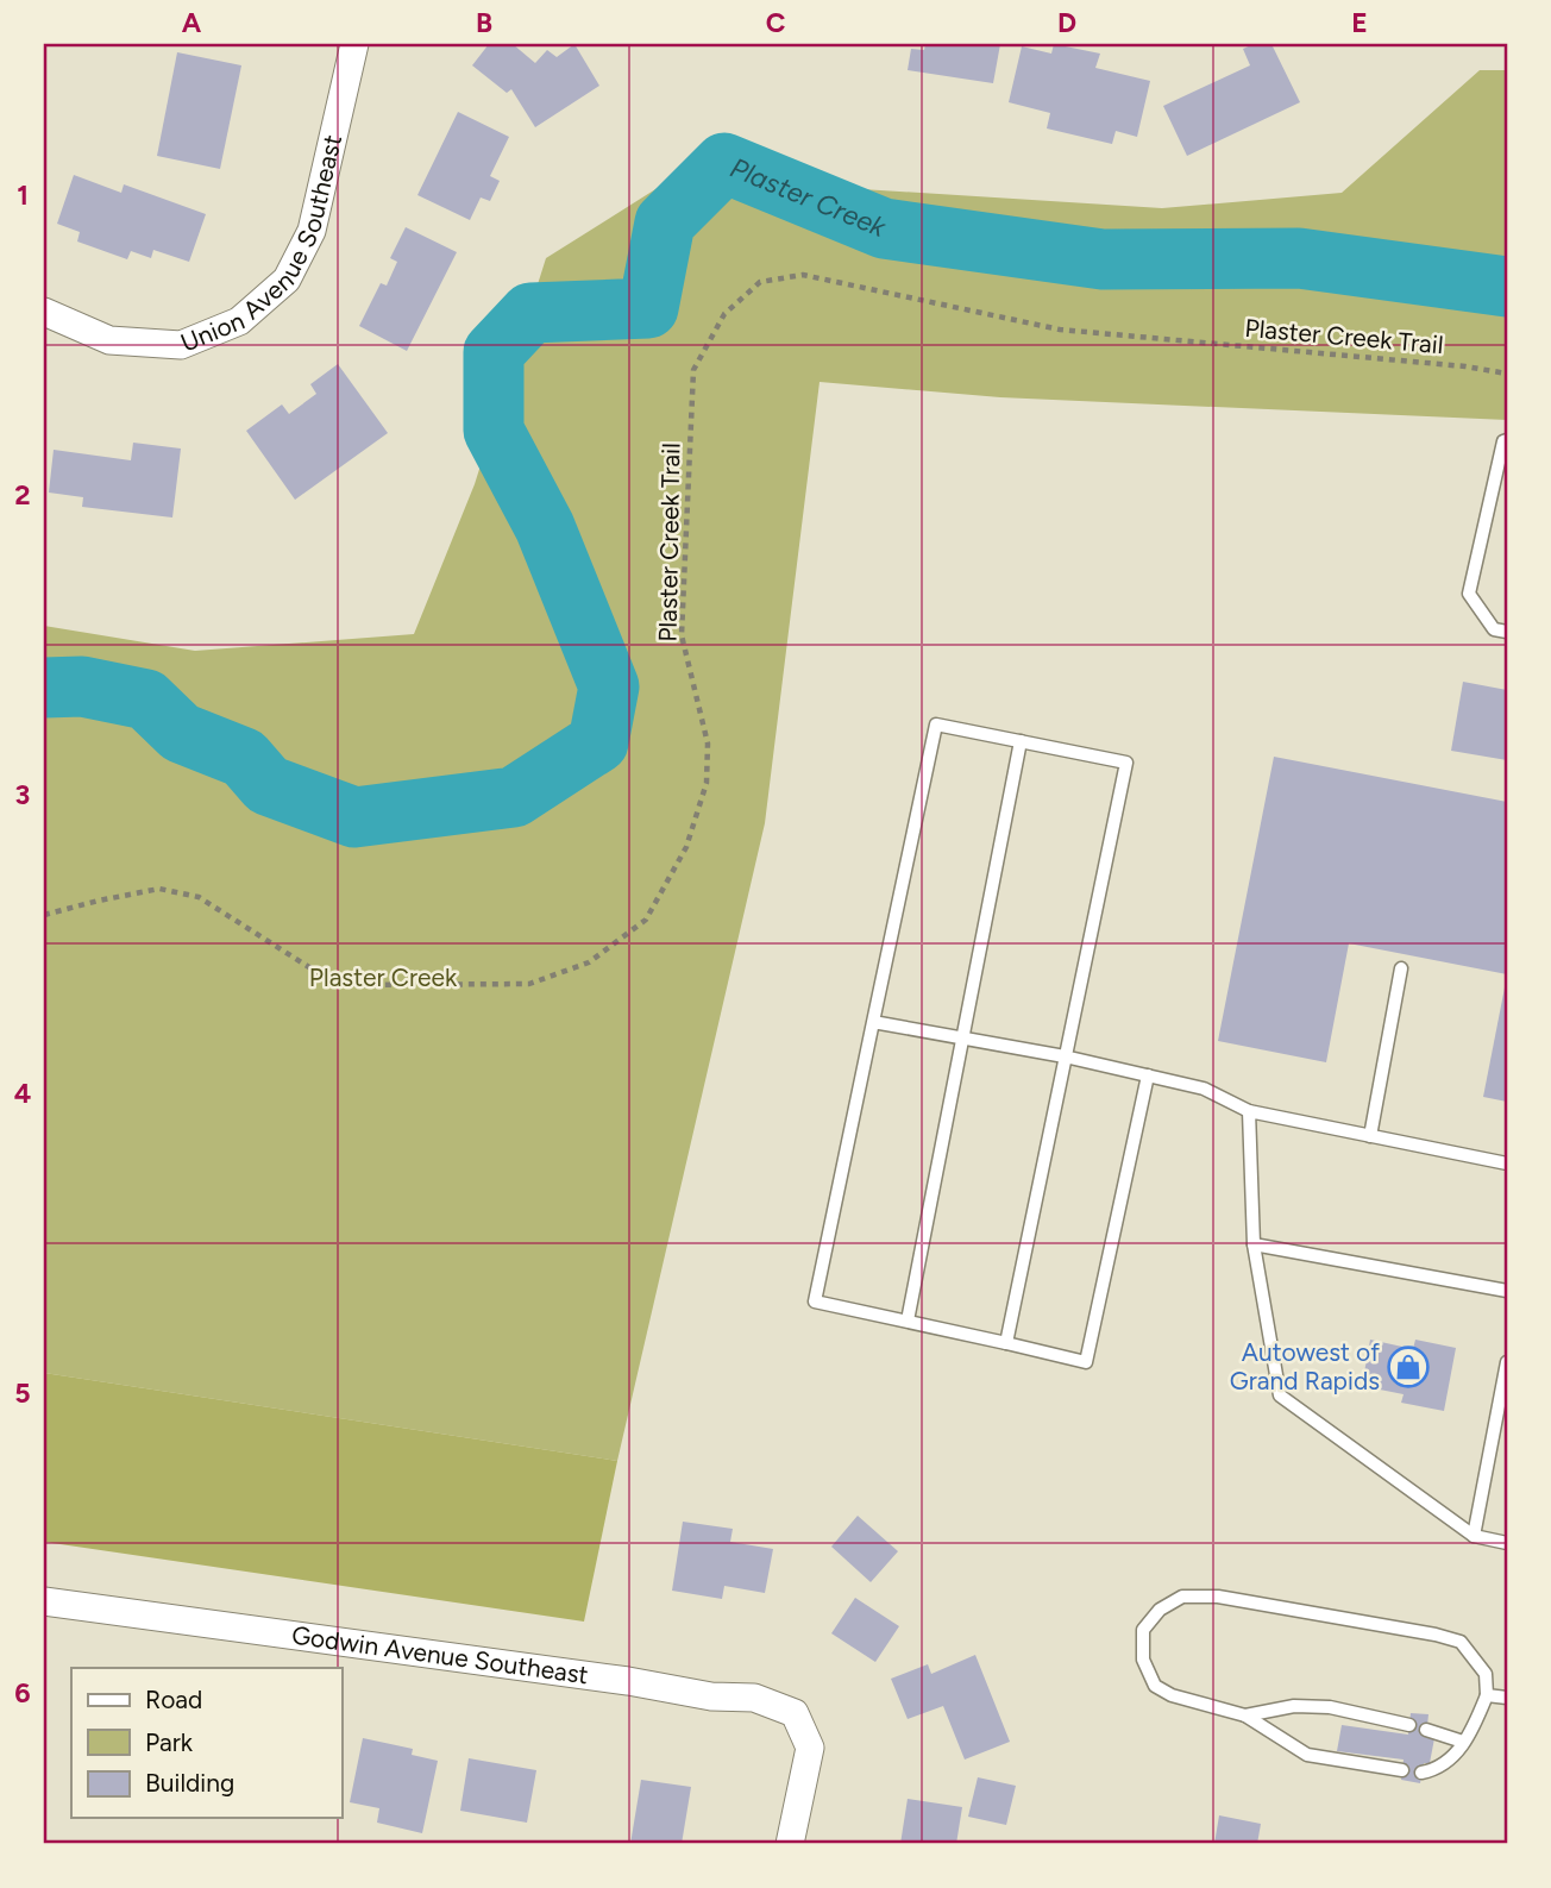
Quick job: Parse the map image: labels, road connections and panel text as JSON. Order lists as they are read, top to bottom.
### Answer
{
  "streets": {
    "street": ["Union Avenue Southeast", "Godwin Avenue Southeast"],
    "path": ["Plaster Creek Trail"]
  },
  "water": ["Plaster Creek"],
  "parks": ["Plaster Creek"],
  "places": {
    "shop": ["Autowest of Grand Rapids"]
  },
  "legend": ["Road", "Park", "Building"],
  "grid": {
    "columns": [
      "A",
      "B",
      "C",
      "D",
      "E"
    ],
    "rows": [
      "1",
      "2",
      "3",
      "4",
      "5",
      "6"
    ]
  }
}
